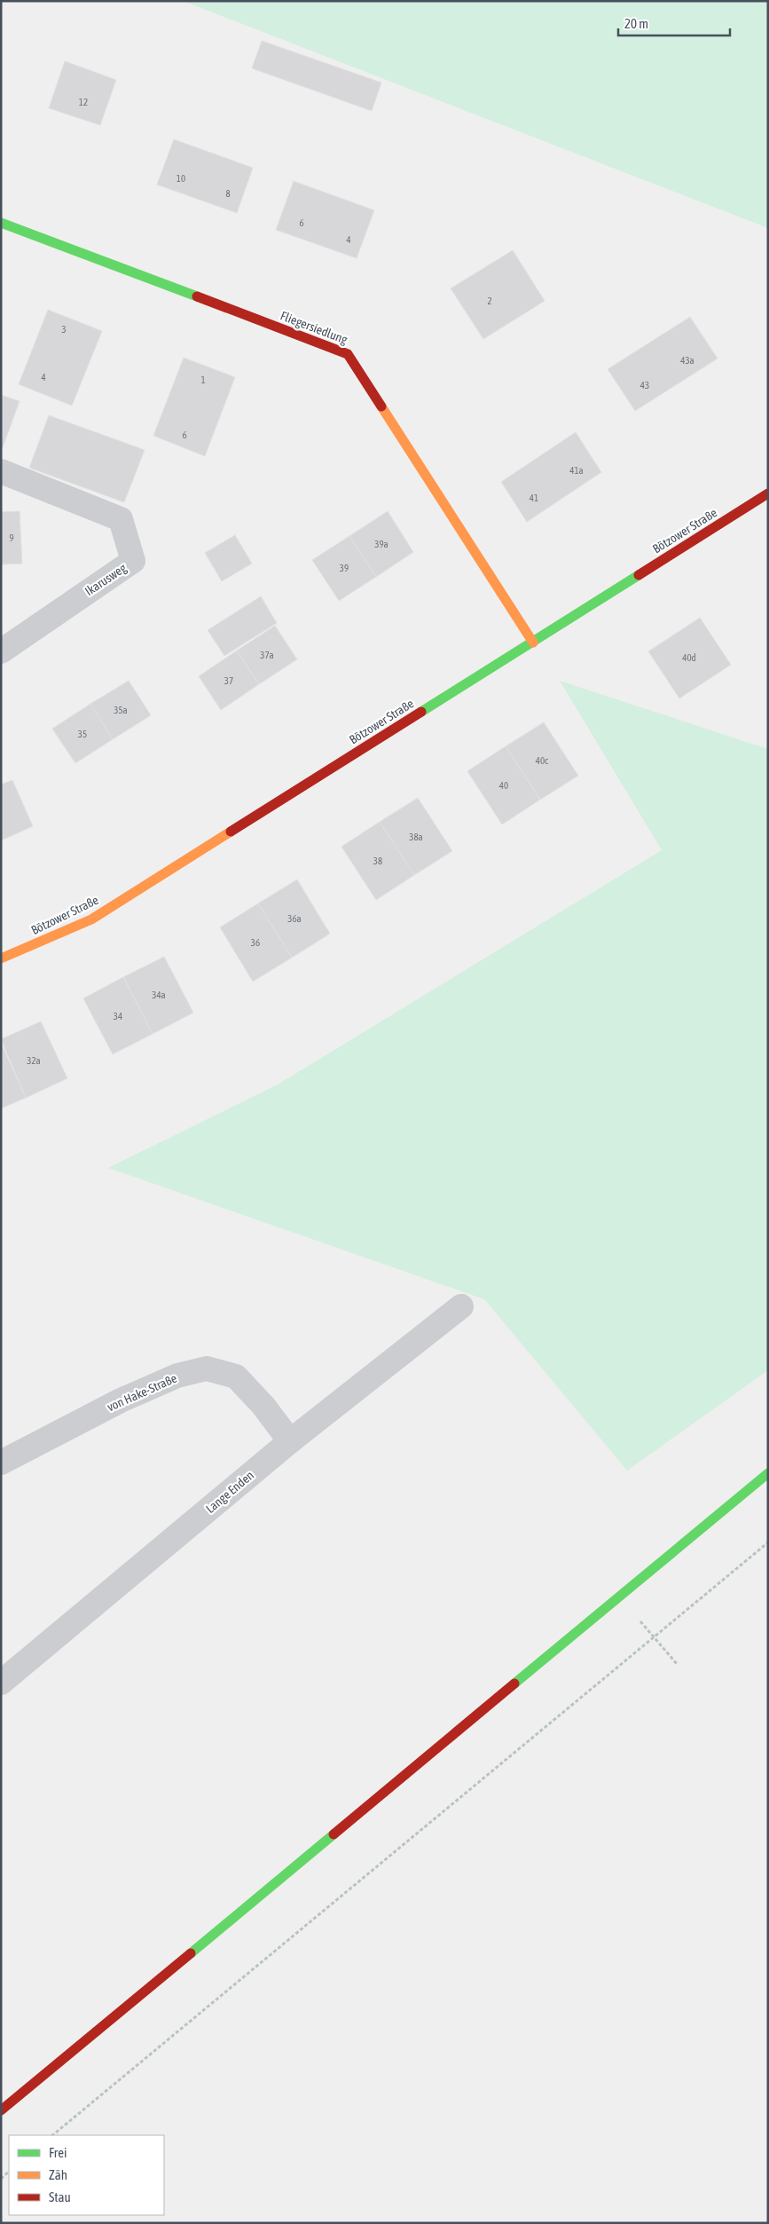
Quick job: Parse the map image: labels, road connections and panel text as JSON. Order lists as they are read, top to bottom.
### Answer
{
  "streets": {
    "street": [
      "Fliegersiedlung",
      "Bötzower Straße",
      "Ikarusweg",
      "von Hake-Straße",
      "Lange Enden"
    ]
  },
  "crossings": [
    ["Fliegersiedlung", "Bötzower Straße"],
    ["von Hake-Straße", "Lange Enden"]
  ],
  "house_numbers": [
    "12",
    "10",
    "8",
    "6",
    "4",
    "2",
    "3",
    "43a",
    "4",
    "1",
    "43",
    "6",
    "41a",
    "41",
    "9",
    "39a",
    "39",
    "37a",
    "40d",
    "37",
    "35a",
    "35",
    "40c",
    "40",
    "38a",
    "38",
    "36a",
    "36",
    "34a",
    "34",
    "32a"
  ],
  "legend": ["Frei", "Zäh", "Stau"],
  "scale_bar": "20 m"
}
